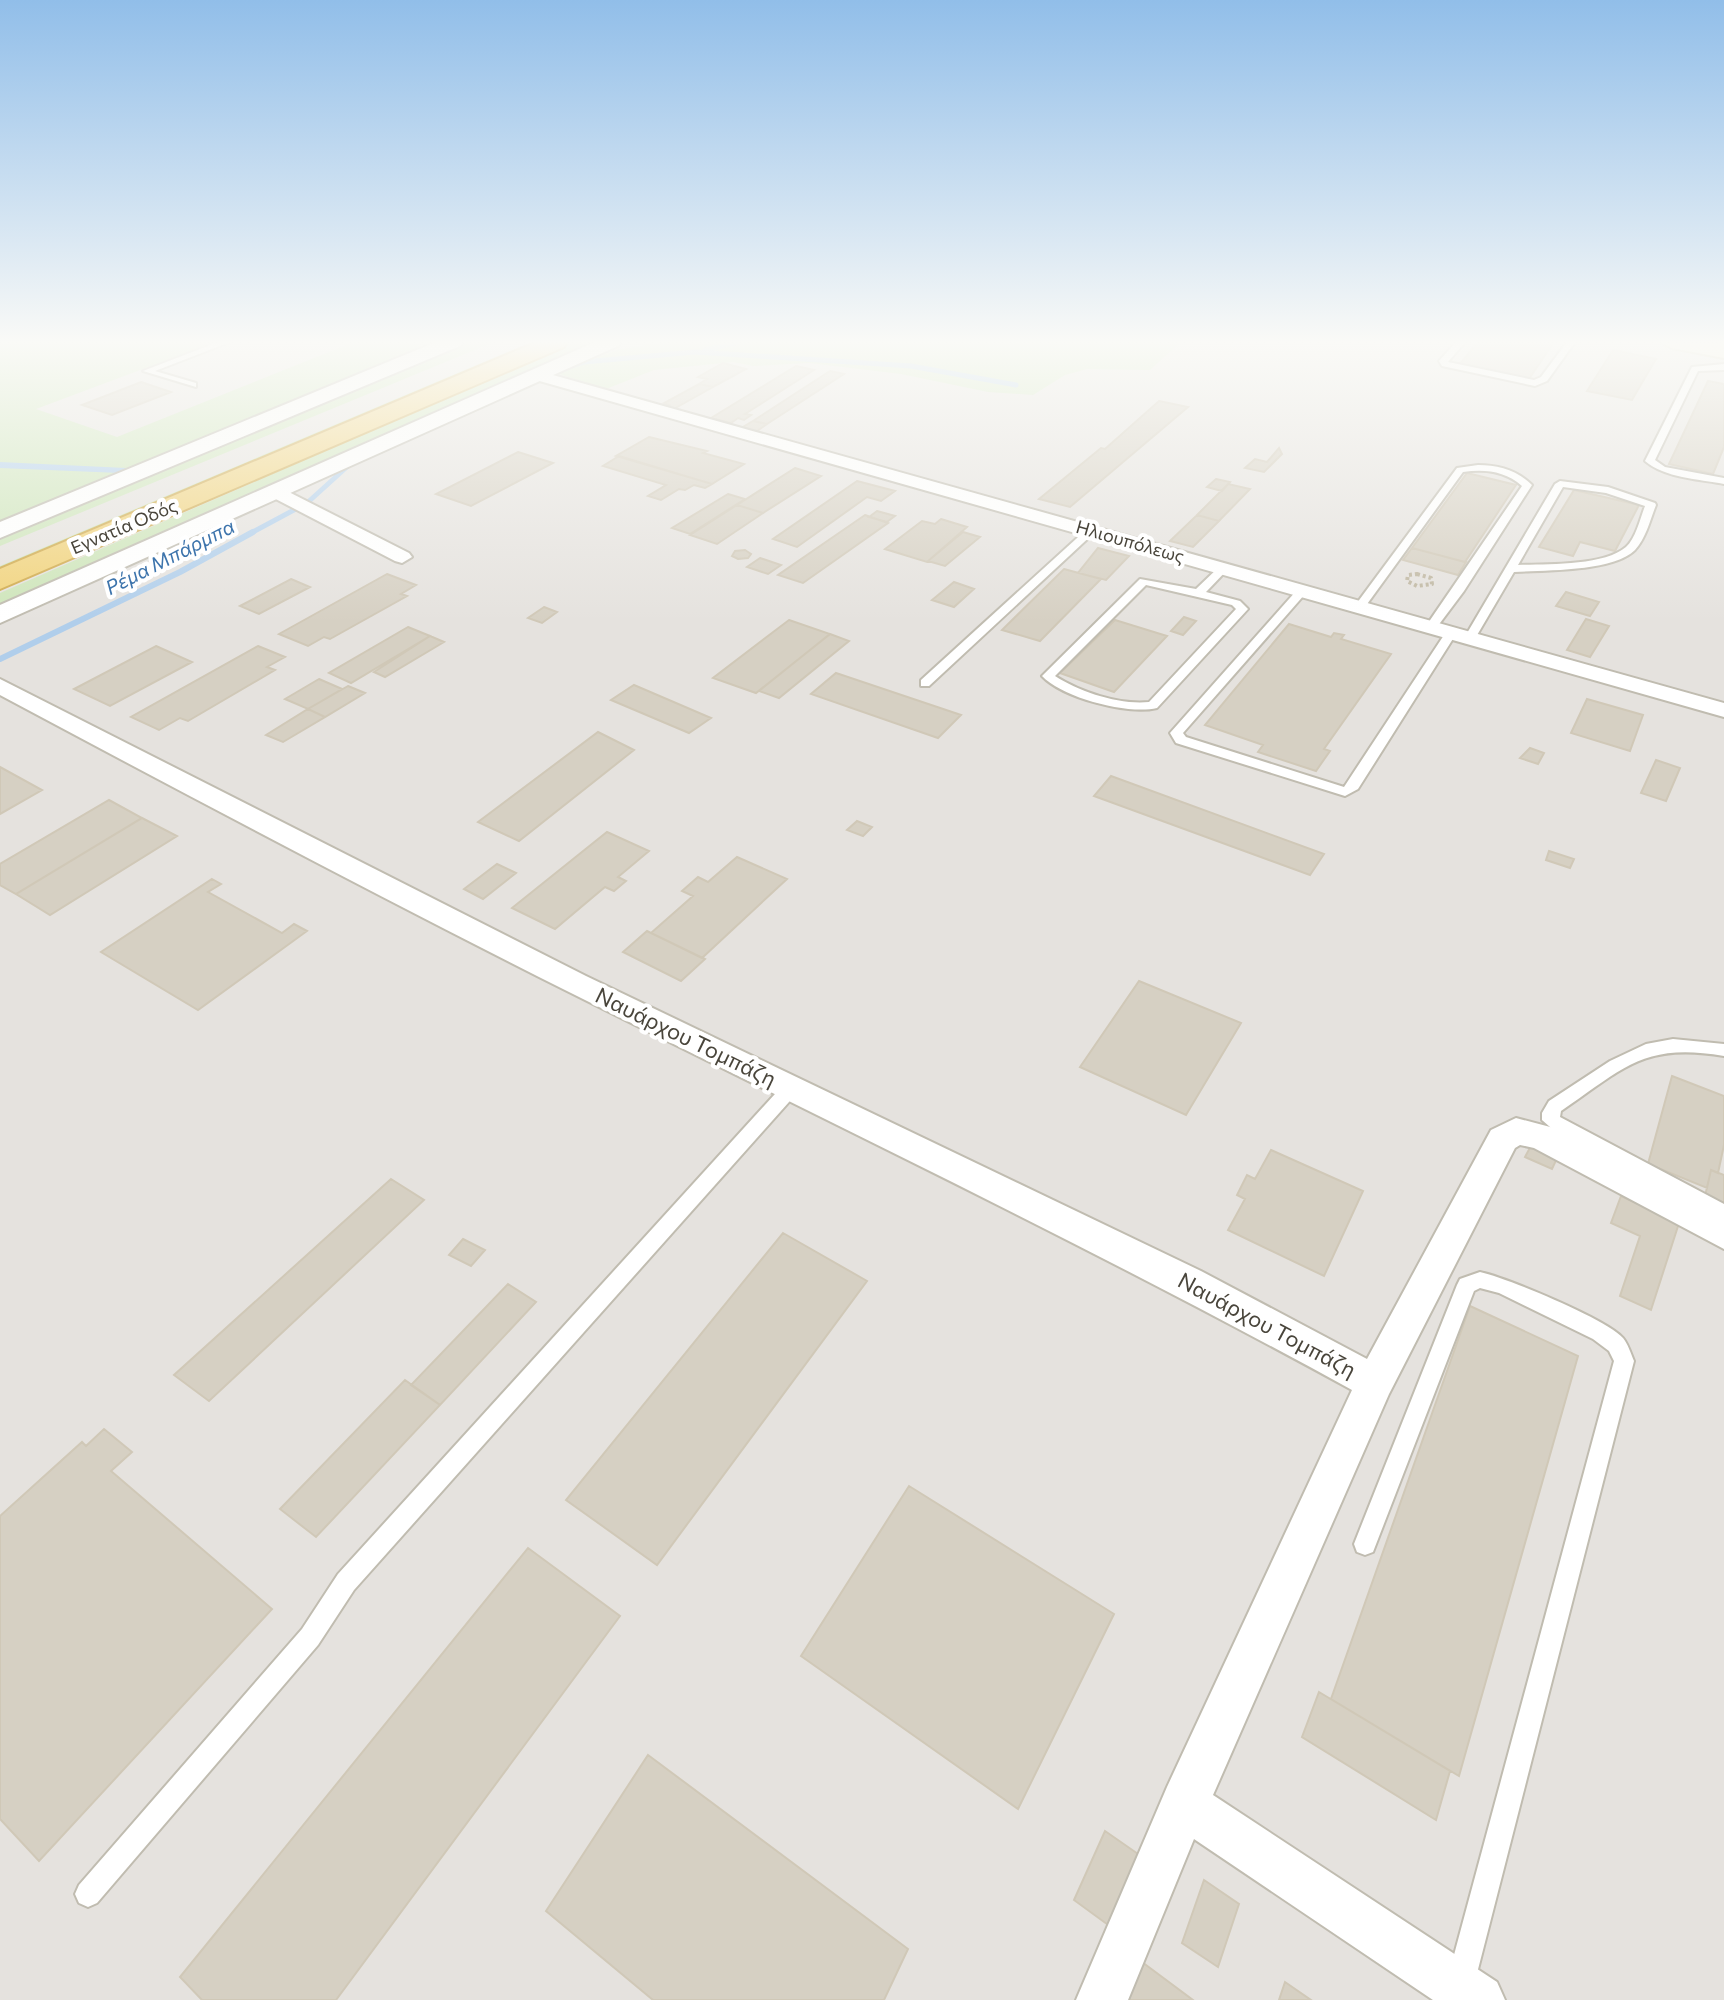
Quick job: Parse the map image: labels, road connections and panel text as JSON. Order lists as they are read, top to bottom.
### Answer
{
  "streets": {
    "highway": ["Εγνατία Οδός"],
    "street": ["Ηλιουπόλεως", "Ναυάρχου Τομπάζη"]
  },
  "water": ["Ρέμα Μπάρμπα"]
}
